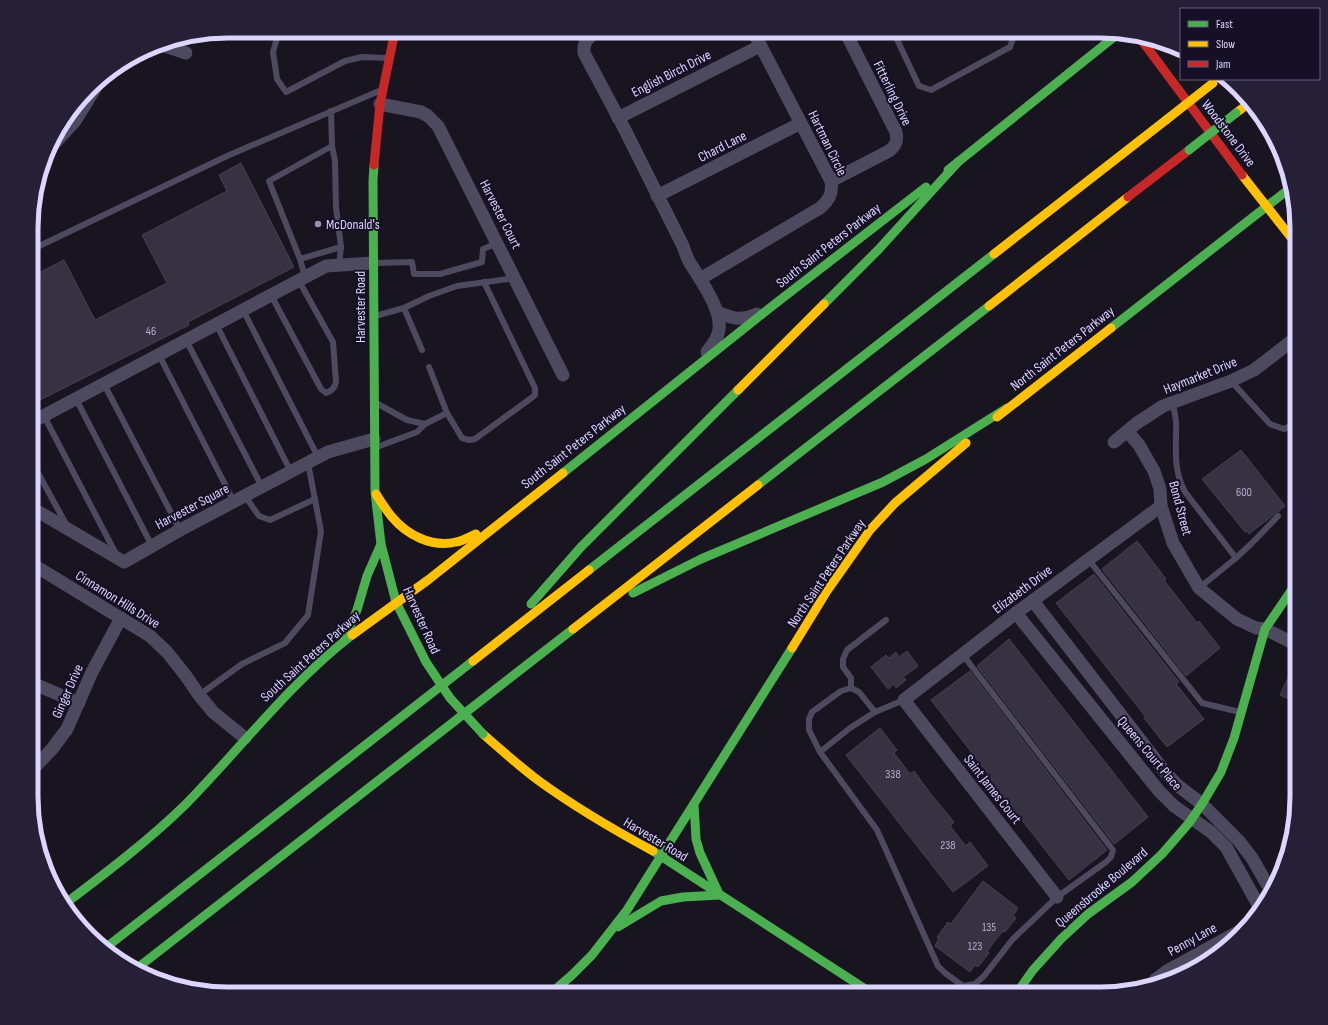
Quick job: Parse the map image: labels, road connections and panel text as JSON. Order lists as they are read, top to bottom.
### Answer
{
  "streets": {
    "main road": [
      "Woodstone Drive",
      "South Saint Peters Parkway",
      "Harvester Road",
      "North Saint Peters Parkway",
      "Queensbrooke Boulevard"
    ],
    "street": [
      "English Birch Drive",
      "Fitterling Drive",
      "Hartman Circle",
      "Chard Lane",
      "Harvester Court",
      "Haymarket Drive",
      "Harvester Square",
      "Bond Street",
      "Elizabeth Drive",
      "Cinnamon Hills Drive",
      "Ginger Drive",
      "Queens Court Place",
      "Saint James Court",
      "Penny Lane"
    ]
  },
  "crossings": [
    ["English Birch Drive", "Hartman Circle"],
    ["Fitterling Drive", "Hartman Circle"],
    ["Woodstone Drive", "North Saint Peters Parkway"],
    ["Hartman Circle", "Chard Lane"],
    ["Harvester Court", "Harvester Road"],
    ["South Saint Peters Parkway", "Harvester Road"],
    ["South Saint Peters Parkway", "Cinnamon Hills Drive"],
    ["Harvester Road", "North Saint Peters Parkway"],
    ["Harvester Road", "Harvester Square"],
    ["Haymarket Drive", "Bond Street"],
    ["Bond Street", "Elizabeth Drive"],
    ["Bond Street", "Queensbrooke Boulevard"],
    ["Elizabeth Drive", "Queens Court Place"],
    ["Elizabeth Drive", "Saint James Court"],
    ["Cinnamon Hills Drive", "Ginger Drive"],
    ["Queens Court Place", "Queensbrooke Boulevard"]
  ],
  "places": ["McDonald's"],
  "house_numbers": [
    "46",
    "600",
    "338",
    "238",
    "135",
    "123"
  ],
  "legend": ["Fast", "Slow", "Jam"]
}
